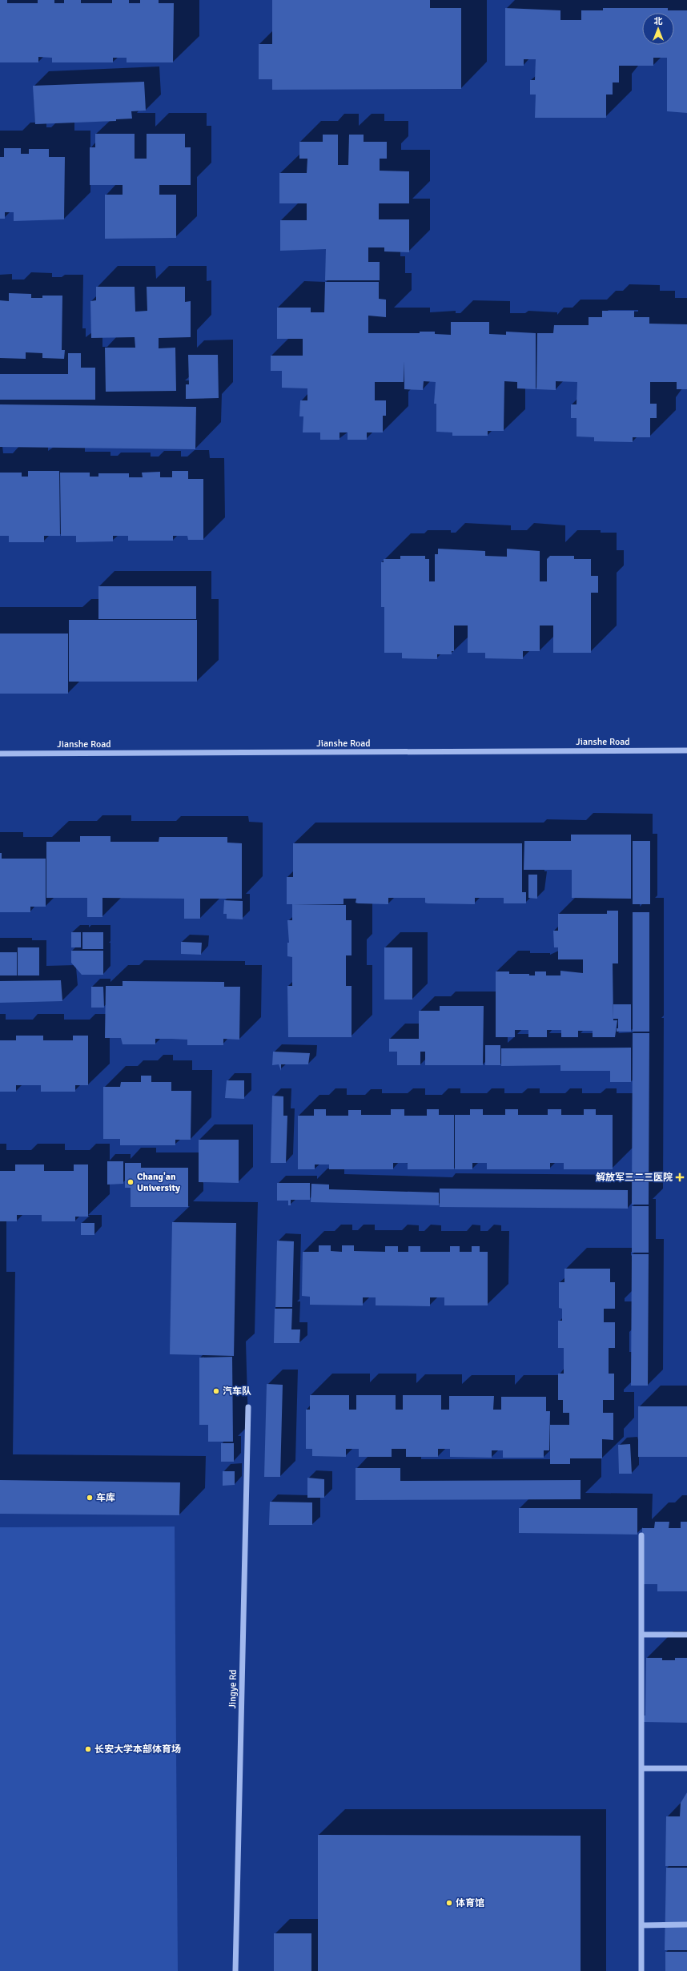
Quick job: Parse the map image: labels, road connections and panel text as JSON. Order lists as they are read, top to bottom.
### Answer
{
  "streets": {
    "street": ["Jianshe Road", "Jingye Rd"]
  },
  "places": {
    "health": ["解放军三二三医院"],
    "other": [
      "Chang'an University",
      "汽车队",
      "车库",
      "长安大学本部体育场",
      "体育馆"
    ]
  },
  "north": "top"
}
